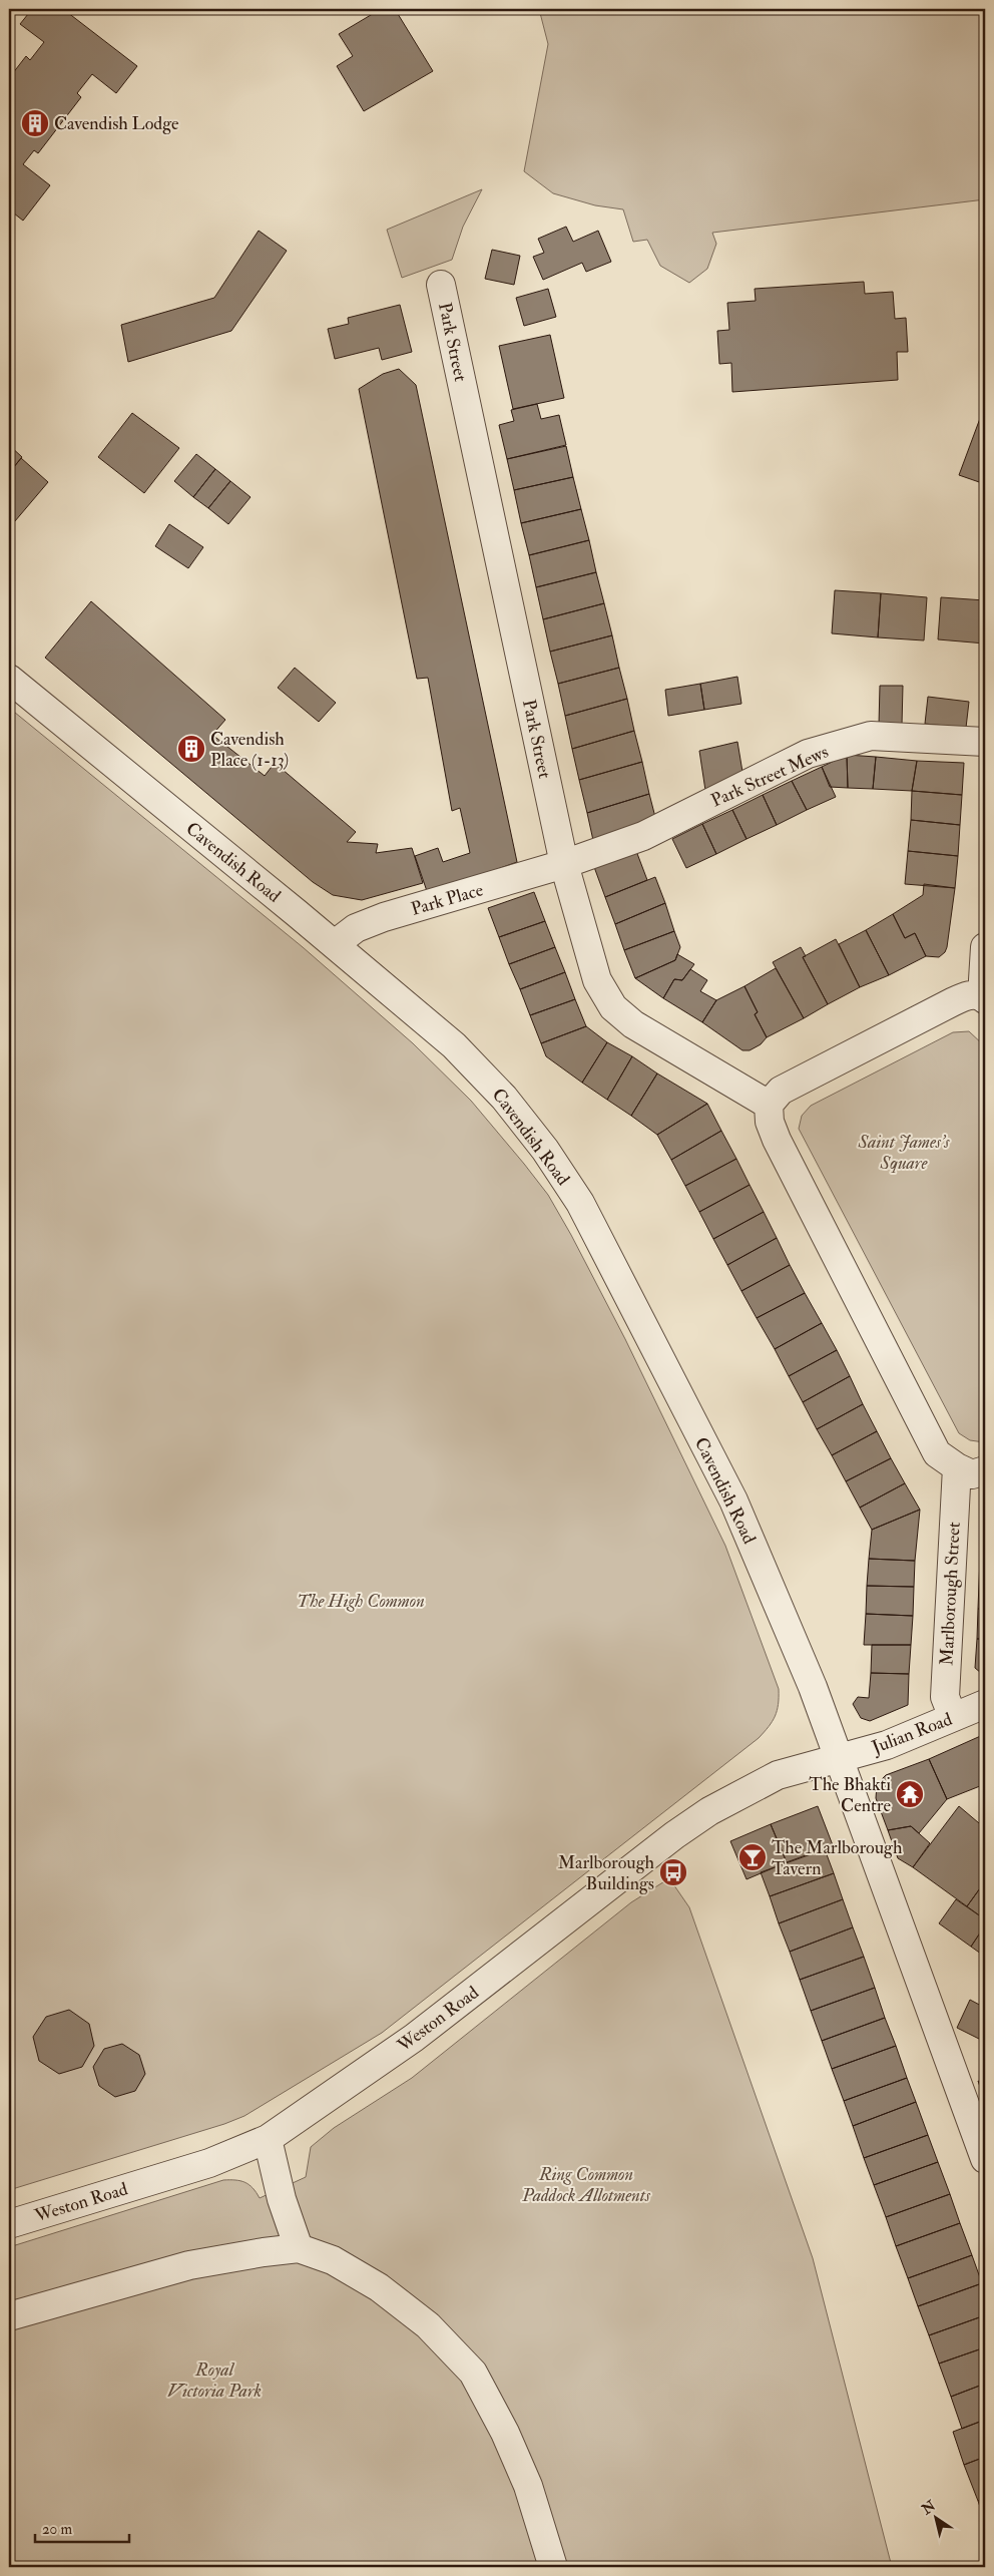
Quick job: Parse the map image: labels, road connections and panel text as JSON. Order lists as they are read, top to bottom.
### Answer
{
  "streets": {
    "street": [
      "Park Street",
      "Park Street Mews",
      "Cavendish Road",
      "Park Place",
      "Marlborough Street",
      "Julian Road",
      "Weston Road"
    ]
  },
  "crossings": [
    ["Park Street", "Park Street Mews"],
    ["Park Street", "Park Place"],
    ["Park Street Mews", "Park Place"],
    ["Cavendish Road", "Park Place"],
    ["Cavendish Road", "Julian Road"],
    ["Cavendish Road", "Weston Road"],
    ["Marlborough Street", "Julian Road"],
    ["Julian Road", "Weston Road"]
  ],
  "parks": [
    "Saint James's Square",
    "The High Common",
    "Ring Common Paddock Allotments",
    "Royal Victoria Park"
  ],
  "places": {
    "building": ["Cavendish Lodge", "Cavendish Place (1-13)"],
    "temple": ["The Bhakti Centre"],
    "bar": ["The Marlborough Tavern"],
    "bus stop": ["Marlborough Buildings"]
  },
  "scale_bar": "20 m",
  "north": "top left"
}
